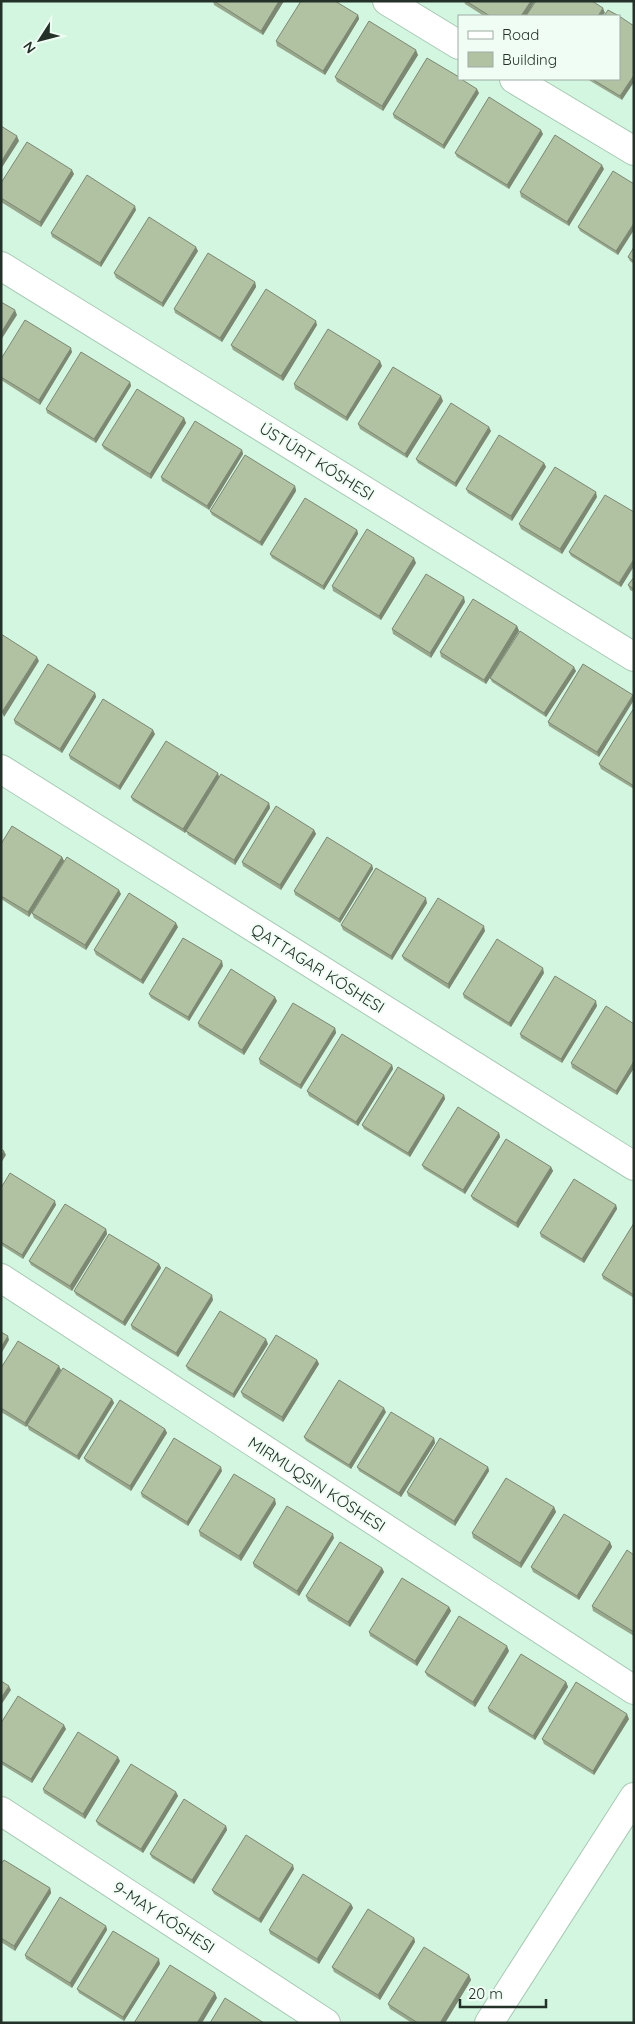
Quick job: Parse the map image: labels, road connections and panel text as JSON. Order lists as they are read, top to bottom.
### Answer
{
  "streets": {
    "street": [
      "ÚSTÚRT KÓSHESI",
      "QATTAGAR KÓSHESI",
      "MIRMUQSIN KÓSHESI",
      "9-MAY KÓSHESI"
    ]
  },
  "legend": ["Road", "Building"],
  "scale_bar": "20 m",
  "north": "bottom left"
}
